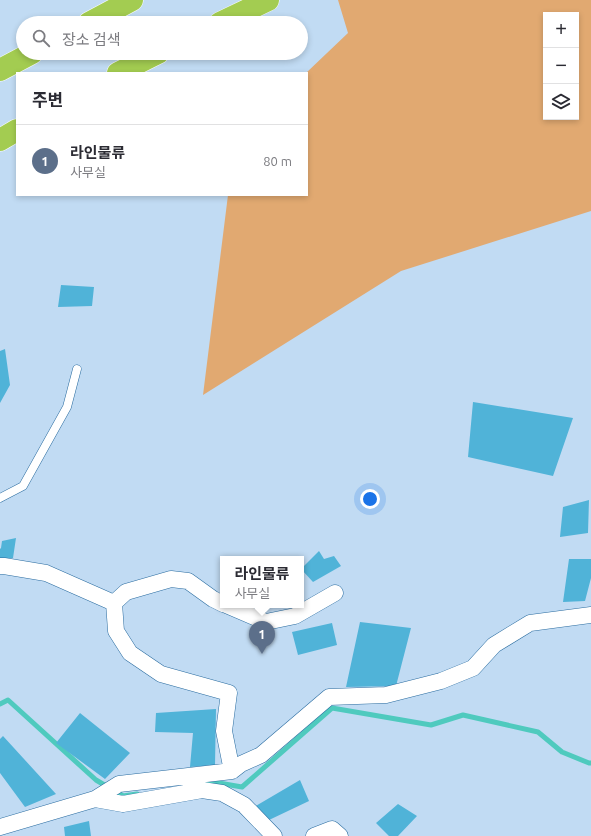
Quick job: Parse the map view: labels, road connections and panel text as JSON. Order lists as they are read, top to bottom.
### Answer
{
  "page": {
    "map_buttons": ["+", "−"],
    "search": "장소 검색",
    "heading": "주변",
    "list": [
      {
        "mark": "1",
        "name": "라인물류",
        "note": "사무실",
        "value": "80 m"
      }
    ],
    "popup": ["라인물류", "사무실"],
    "pins": "1"
  }
}
